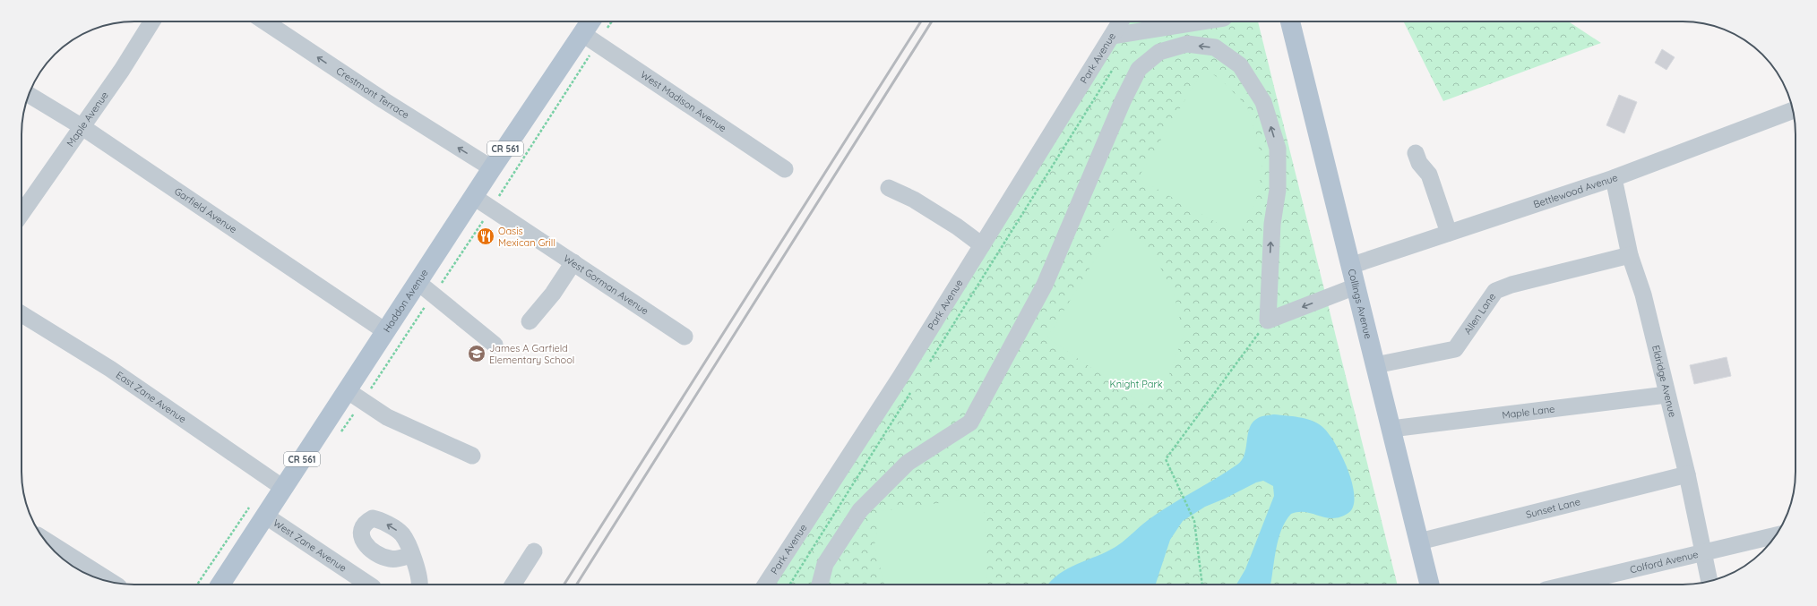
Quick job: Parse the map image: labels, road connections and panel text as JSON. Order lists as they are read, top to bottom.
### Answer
{
  "streets": {
    "main road": ["CR 561", "Haddon Avenue", "Collings Avenue"],
    "street": [
      "Park Avenue",
      "Crestmont Terrace",
      "West Madison Avenue",
      "Maple Avenue",
      "Bettlewood Avenue",
      "Garfield Avenue",
      "West Gorman Avenue",
      "Allen Lane",
      "Eldridge Avenue",
      "East Zane Avenue",
      "Maple Lane",
      "Sunset Lane",
      "West Zane Avenue",
      "Colford Avenue"
    ]
  },
  "crossings": [
    ["Crestmont Terrace", "Haddon Avenue"],
    ["West Madison Avenue", "Haddon Avenue"],
    ["Maple Avenue", "Garfield Avenue"],
    ["Bettlewood Avenue", "Collings Avenue"],
    ["Bettlewood Avenue", "Eldridge Avenue"],
    ["Garfield Avenue", "Haddon Avenue"],
    ["West Gorman Avenue", "Haddon Avenue"],
    ["Haddon Avenue", "East Zane Avenue"],
    ["Haddon Avenue", "West Zane Avenue"],
    ["Collings Avenue", "Allen Lane"],
    ["Collings Avenue", "Maple Lane"],
    ["Collings Avenue", "Sunset Lane"],
    ["Allen Lane", "Eldridge Avenue"],
    ["Eldridge Avenue", "Maple Lane"],
    ["Eldridge Avenue", "Sunset Lane"],
    ["Eldridge Avenue", "Colford Avenue"]
  ],
  "one_way": ["Crestmont Terrace"],
  "parks": ["Knight Park"],
  "places": {
    "restaurant": ["Oasis Mexican Grill"],
    "school or university": ["James A Garfield Elementary School"]
  }
}
